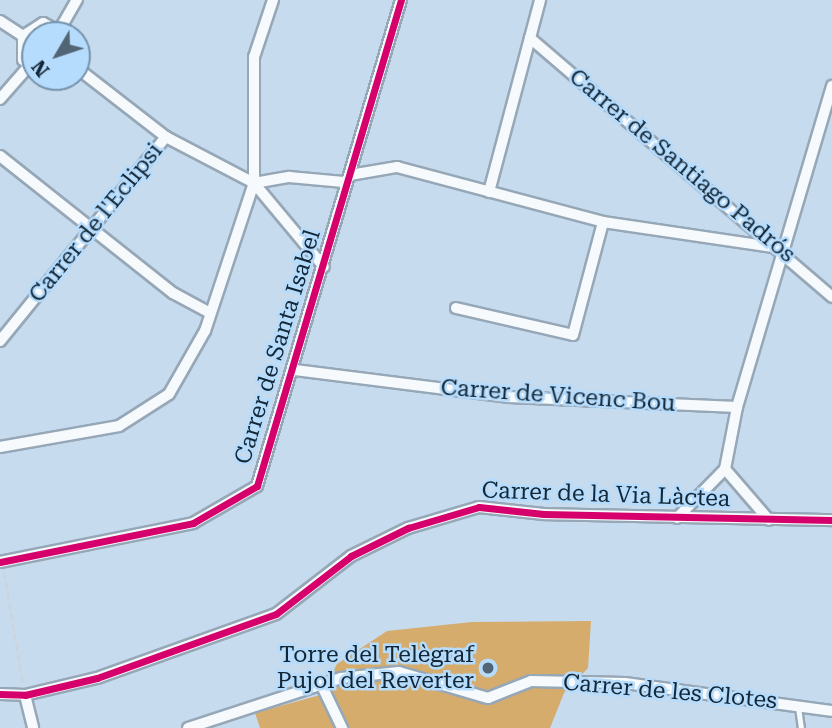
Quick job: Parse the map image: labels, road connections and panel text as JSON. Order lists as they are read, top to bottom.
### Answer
{
  "streets": {
    "street": [
      "Carrer de Santiago Padrós",
      "Carrer de l'Eclipsi",
      "Carrer de Santa Isabel",
      "Carrer de Vicenc Bou",
      "Carrer de la Via Làctea",
      "Carrer de les Clotes"
    ]
  },
  "crossings": [
    ["Carrer de Santa Isabel", "Carrer de Vicenc Bou"]
  ],
  "places": ["Torre del Telègraf Pujol del Reverter"],
  "north": "bottom left"
}
